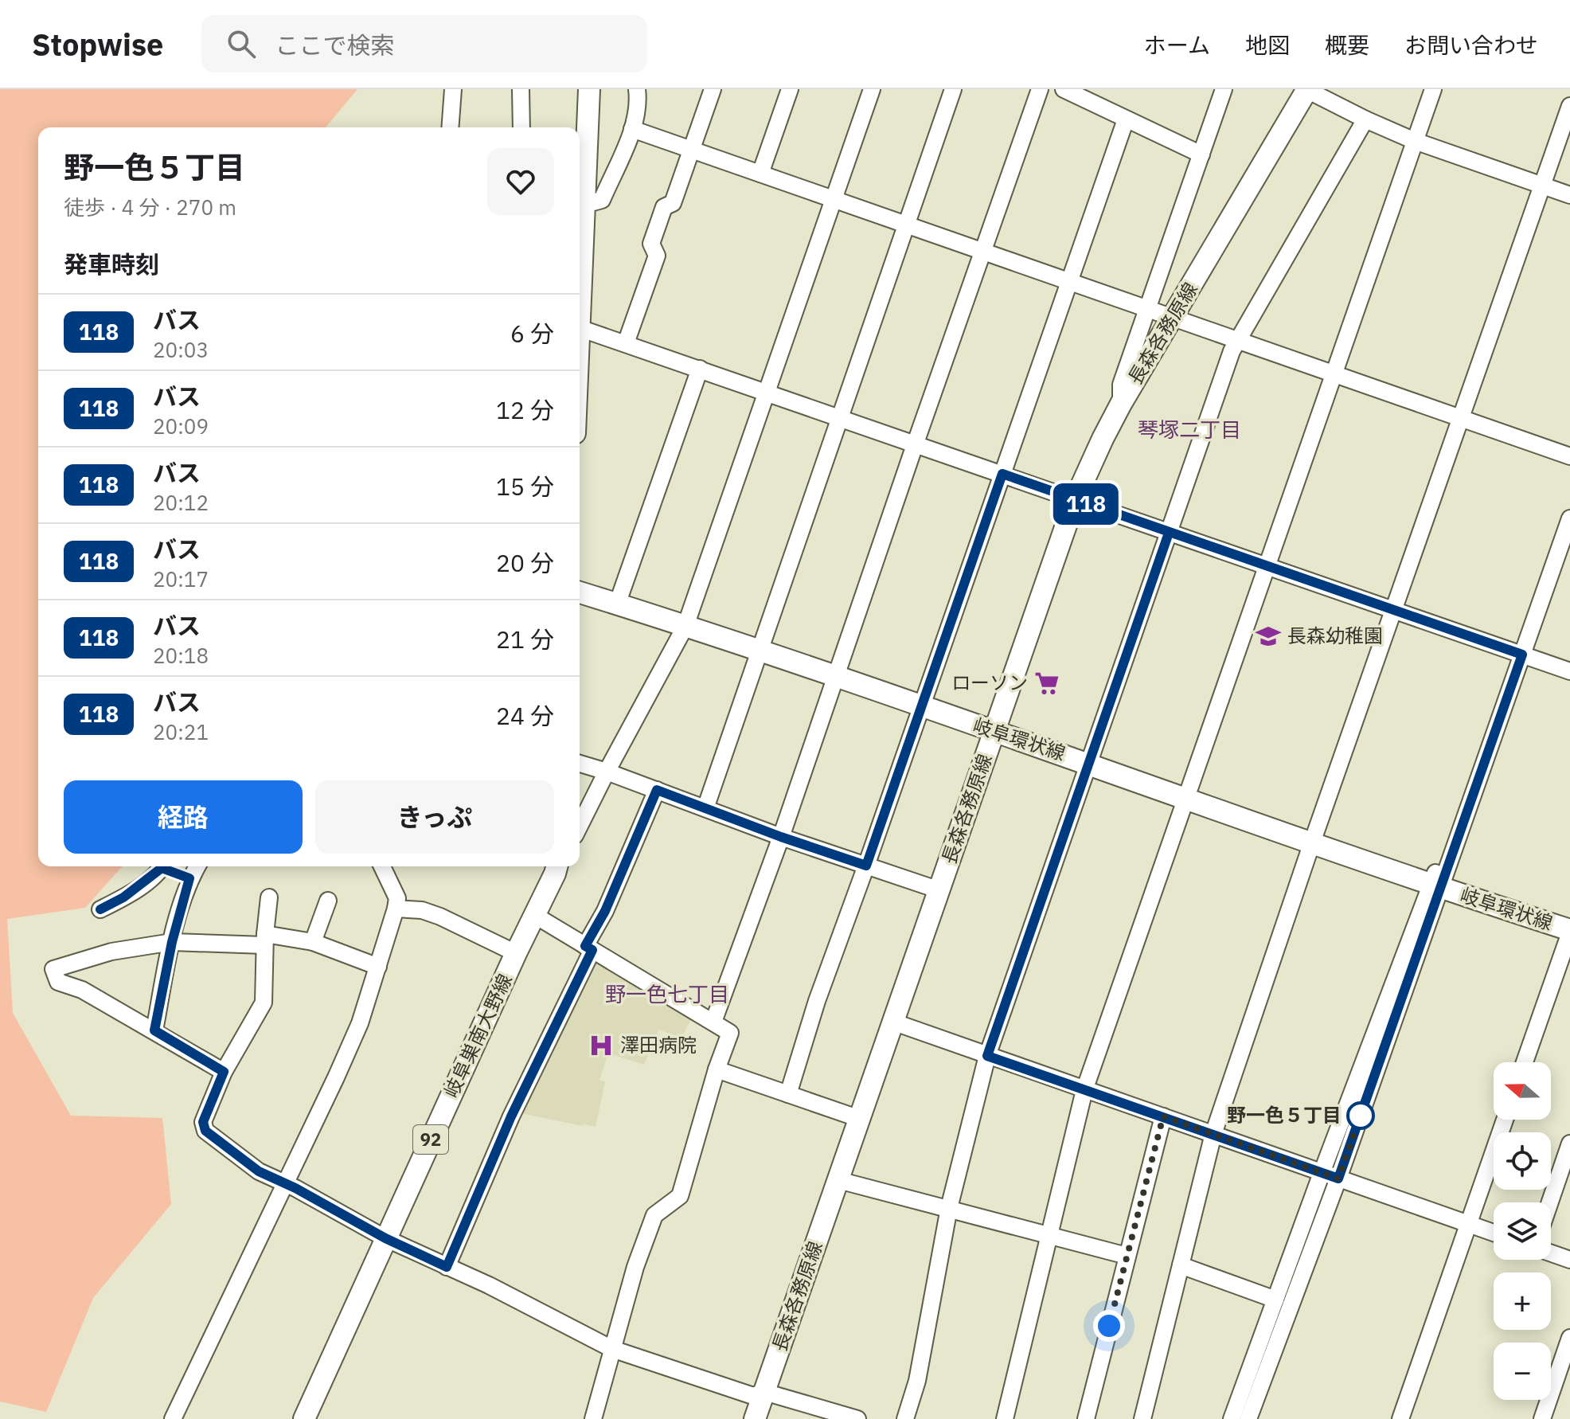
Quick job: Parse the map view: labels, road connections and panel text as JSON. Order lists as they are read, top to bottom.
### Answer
{
  "streets": {
    "main road": [
      "長森各務原線",
      "岐阜環状線",
      "岐阜巣南大野線",
      "92"
    ]
  },
  "crossings": [
    ["長森各務原線", "岐阜環状線"]
  ],
  "districts": ["琴塚二丁目", "野一色七丁目"],
  "places": {
    "school or university": ["長森幼稚園"],
    "supermarket": ["ローソン"],
    "hospital": ["澤田病院"],
    "other": ["野一色５丁目"]
  },
  "lines": ["bus line 118"],
  "north": "left",
  "page": {
    "header": "Stopwise",
    "search": "ここで検索",
    "nav": [
      "ホーム",
      "地図",
      "概要",
      "お問い合わせ"
    ],
    "on_map": "118",
    "heading": [
      ["野一色５丁目", "徒歩 · 4 分 · 270 m"],
      "発車時刻"
    ],
    "list": [
      {
        "mark": "118",
        "name": "バス",
        "note": "20:03",
        "value": "6 分"
      },
      {
        "mark": "118",
        "name": "バス",
        "note": "20:09",
        "value": "12 分"
      },
      {
        "mark": "118",
        "name": "バス",
        "note": "20:12",
        "value": "15 分"
      },
      {
        "mark": "118",
        "name": "バス",
        "note": "20:17",
        "value": "20 分"
      },
      {
        "mark": "118",
        "name": "バス",
        "note": "20:18",
        "value": "21 分"
      },
      {
        "mark": "118",
        "name": "バス",
        "note": "20:21",
        "value": "24 分"
      }
    ],
    "buttons": ["経路", "きっぷ"],
    "map_buttons": ["+", "−"]
  }
}
